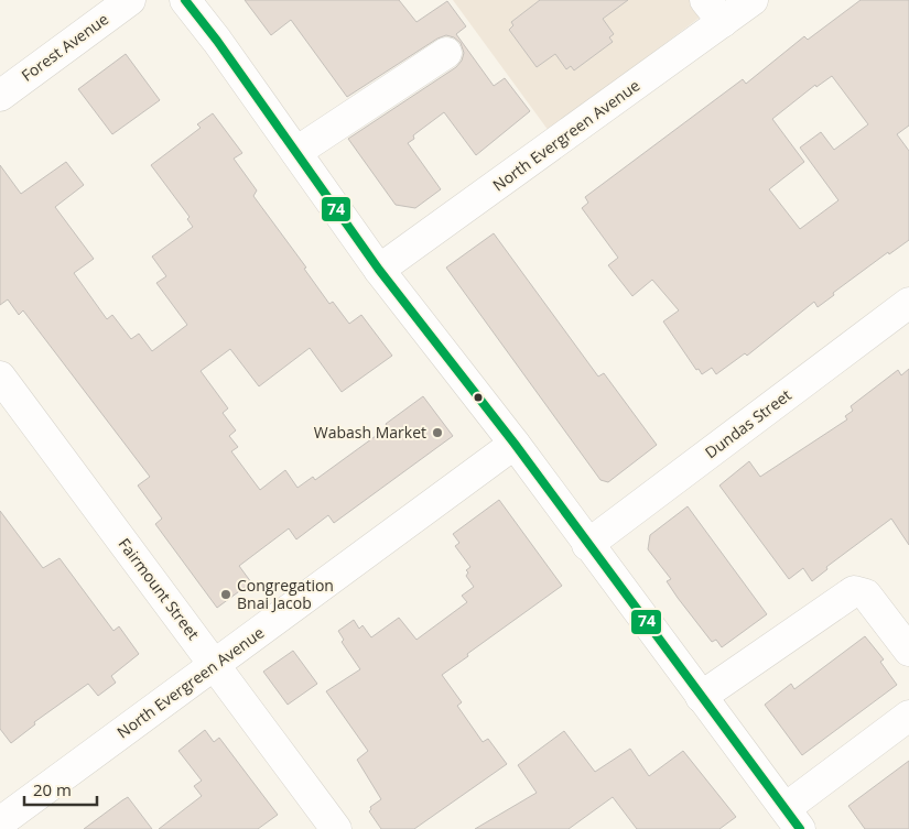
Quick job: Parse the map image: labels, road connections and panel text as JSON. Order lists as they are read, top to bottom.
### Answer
{
  "streets": {
    "street": [
      "Forest Avenue",
      "North Evergreen Avenue",
      "Dundas Street",
      "Fairmount Street"
    ]
  },
  "crossings": [
    ["North Evergreen Avenue", "Fairmount Street"]
  ],
  "places": ["Wabash Market", "Congregation Bnai Jacob"],
  "lines": ["transit line 74"],
  "scale_bar": "20 m"
}
